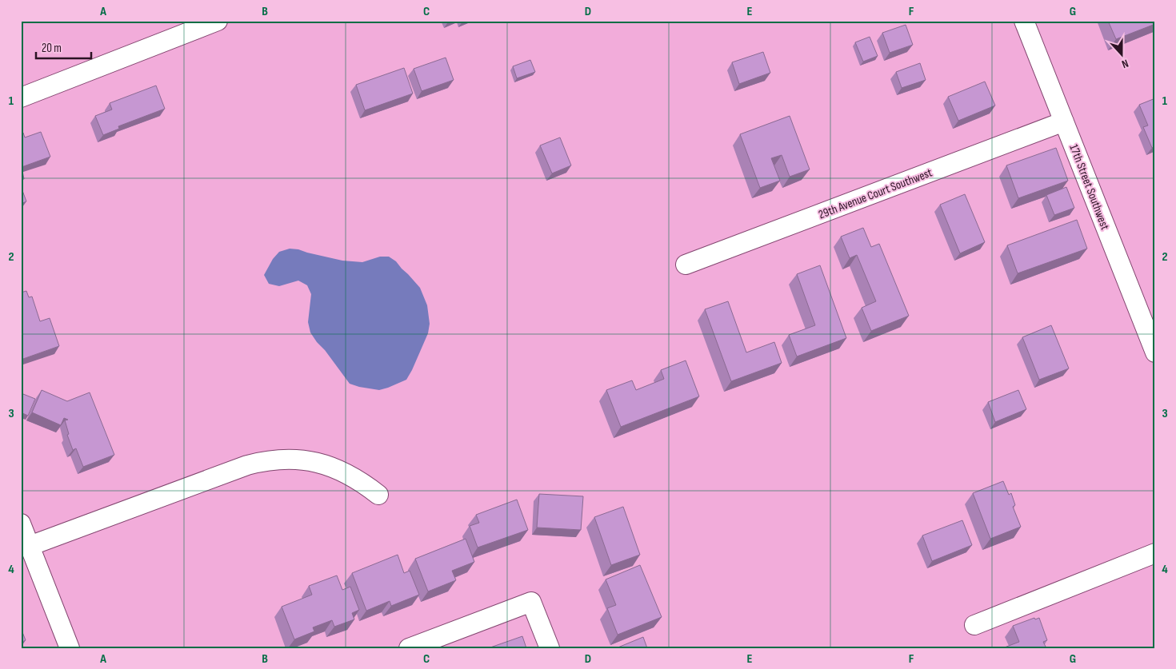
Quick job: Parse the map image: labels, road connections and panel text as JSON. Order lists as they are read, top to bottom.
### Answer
{
  "streets": {
    "street": ["17th Street Southwest", "29th Avenue Court Southwest"]
  },
  "crossings": [
    ["17th Street Southwest", "29th Avenue Court Southwest"]
  ],
  "scale_bar": "20 m",
  "north": "bottom",
  "grid": {
    "columns": [
      "A",
      "B",
      "C",
      "D",
      "E",
      "F",
      "G"
    ],
    "rows": [
      "1",
      "2",
      "3",
      "4"
    ]
  }
}
